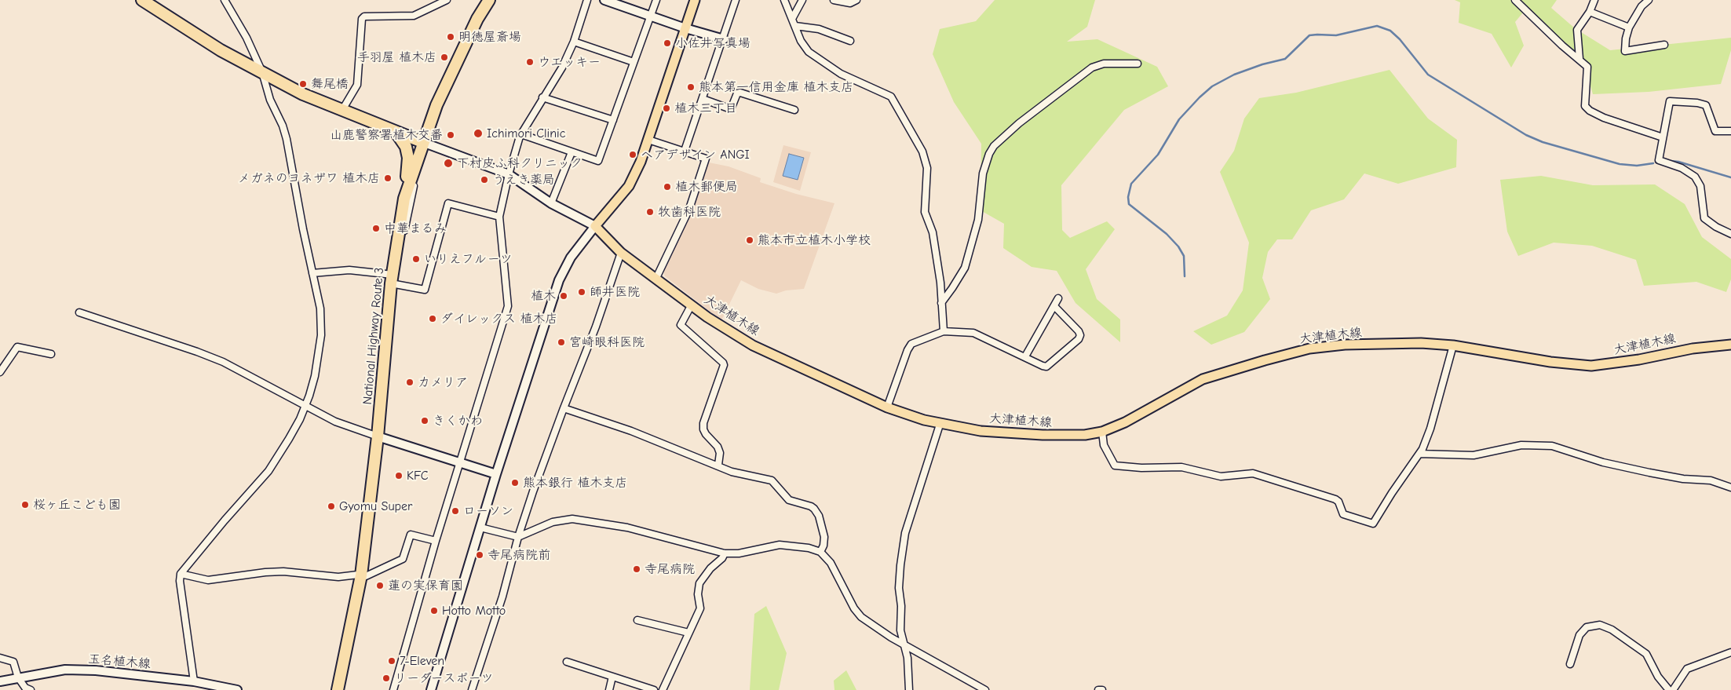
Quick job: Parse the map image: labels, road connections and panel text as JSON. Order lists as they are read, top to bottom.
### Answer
{
  "streets": {
    "highway": ["National Highway Route 3"],
    "main road": ["大津植木線"],
    "street": ["玉名植木線"]
  },
  "places": [
    "明徳屋斎場",
    "小佐井写真場",
    "手羽屋 植木店",
    "ウエッキー",
    "舞尾橋",
    "熊本第一信用金庫 植木支店",
    "植木三丁目",
    "Ichimori Clinic",
    "山鹿警察署植木交番",
    "ヘアデザイン ANGI",
    "下村皮ふ科クリニック",
    "メガネのヨネザワ 植木店",
    "うえき薬局",
    "植木郵便局",
    "牧歯科医院",
    "中華まるみ",
    "熊本市立植木小学校",
    "いりえフルーツ",
    "師井医院",
    "植木",
    "ダイレックス 植木店",
    "宮崎眼科医院",
    "カメリア",
    "きくかわ",
    "KFC",
    "熊本銀行 植木支店",
    "桜ヶ丘こども園",
    "Gyomu Super",
    "ローソン",
    "寺尾病院前",
    "寺尾病院",
    "蓮の実保育園",
    "Hotto Motto",
    "7-Eleven",
    "リーダースポーツ"
  ]
}
